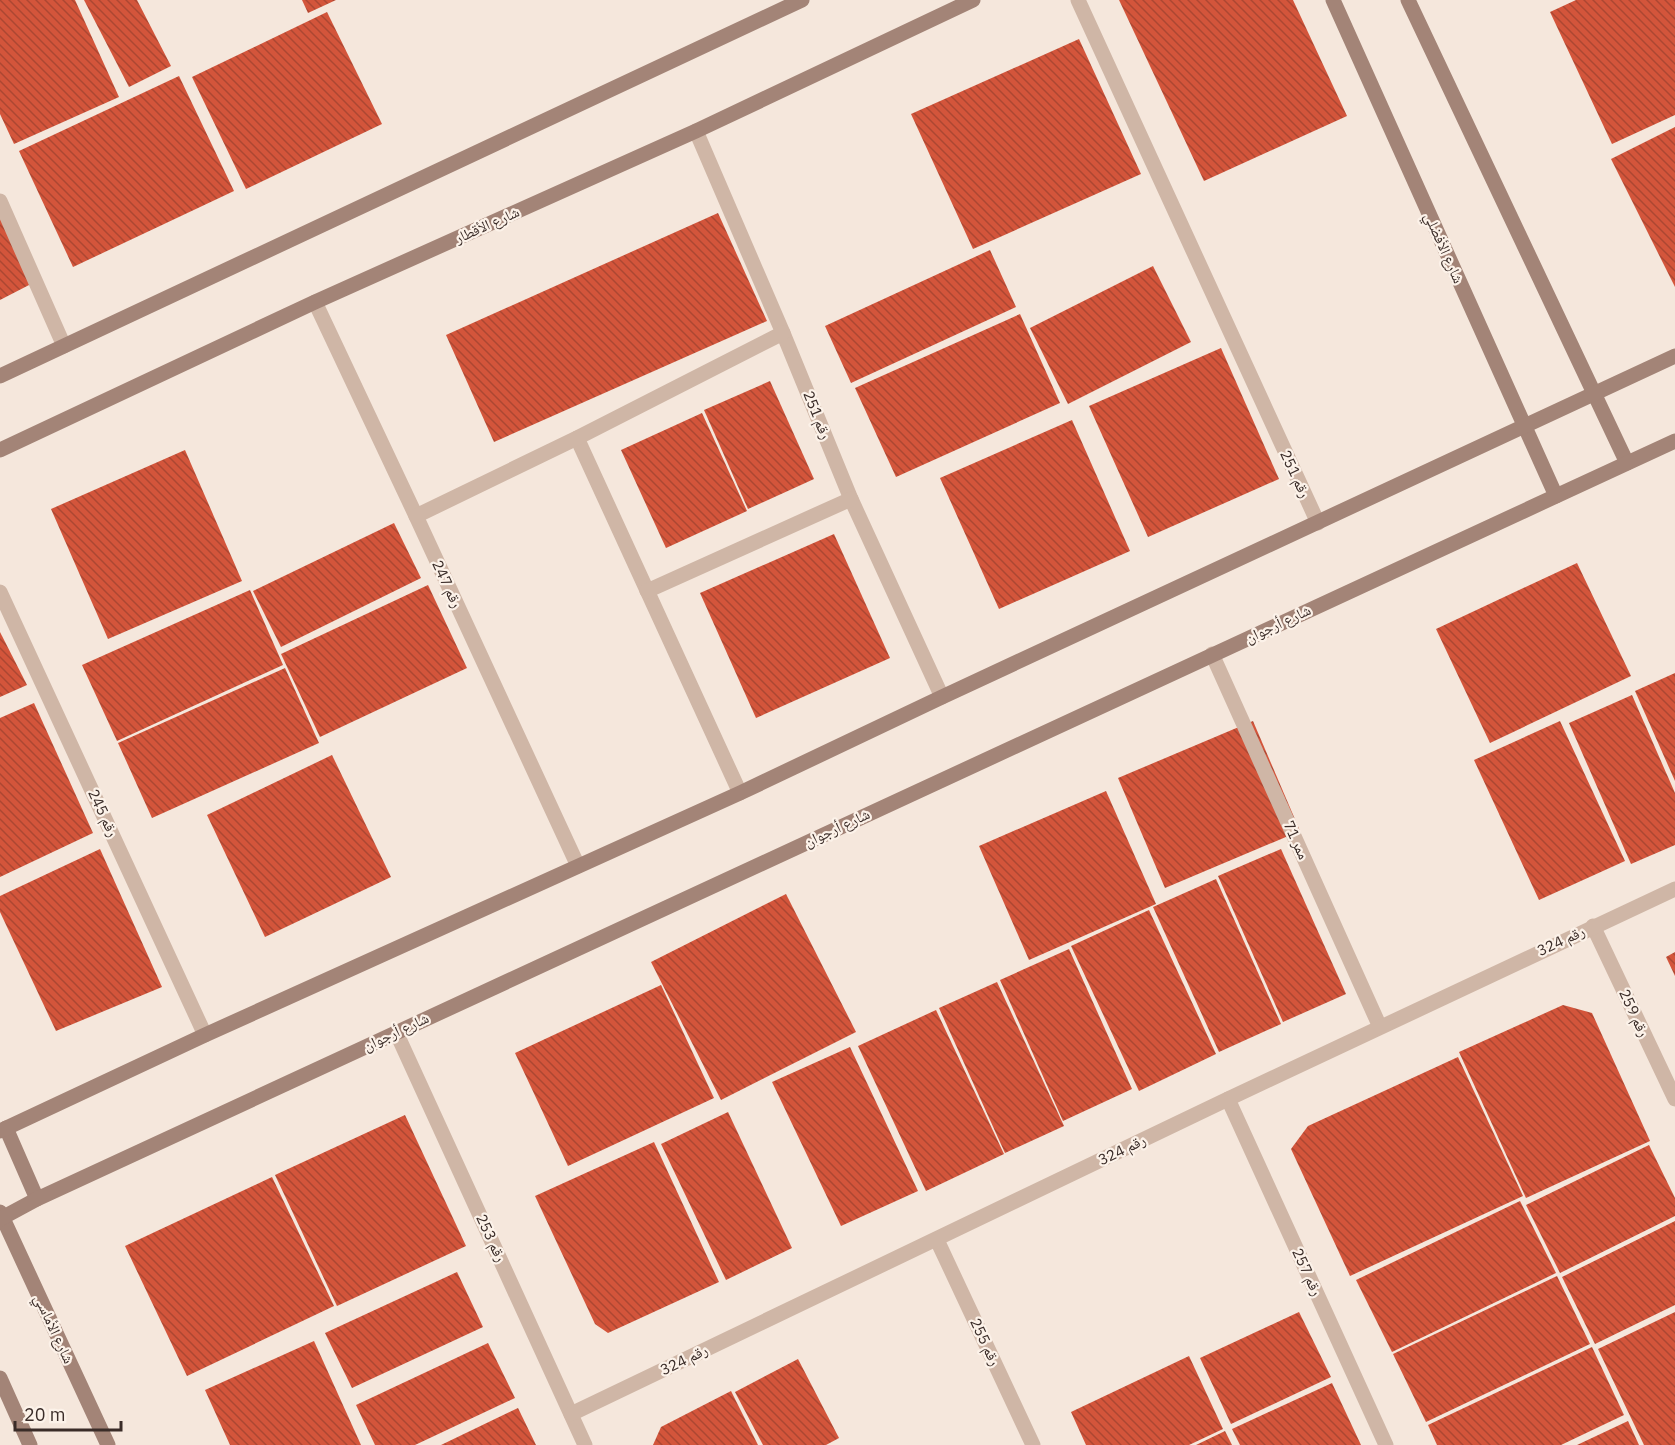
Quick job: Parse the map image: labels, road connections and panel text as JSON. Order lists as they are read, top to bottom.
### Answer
{
  "streets": {
    "street": [
      "شارع الأقطار",
      "شارع الأفضلي",
      "رقم 251",
      "رقم 247",
      "شارع أرجوان",
      "رقم 245",
      "ممر 71",
      "رقم 324",
      "رقم 259",
      "رقم 253",
      "رقم 257",
      "شارع الأماسي",
      "رقم 255"
    ]
  },
  "crossings": [
    ["شارع الأقطار", "رقم 251"],
    ["شارع الأقطار", "رقم 247"],
    ["شارع الأفضلي", "شارع أرجوان"],
    ["شارع أرجوان", "ممر 71"],
    ["شارع أرجوان", "رقم 253"],
    ["شارع أرجوان", "شارع الأماسي"],
    ["ممر 71", "رقم 324"],
    ["رقم 324", "رقم 259"],
    ["رقم 324", "رقم 253"],
    ["رقم 324", "رقم 257"],
    ["رقم 324", "رقم 255"]
  ],
  "scale_bar": "20 m"
}
